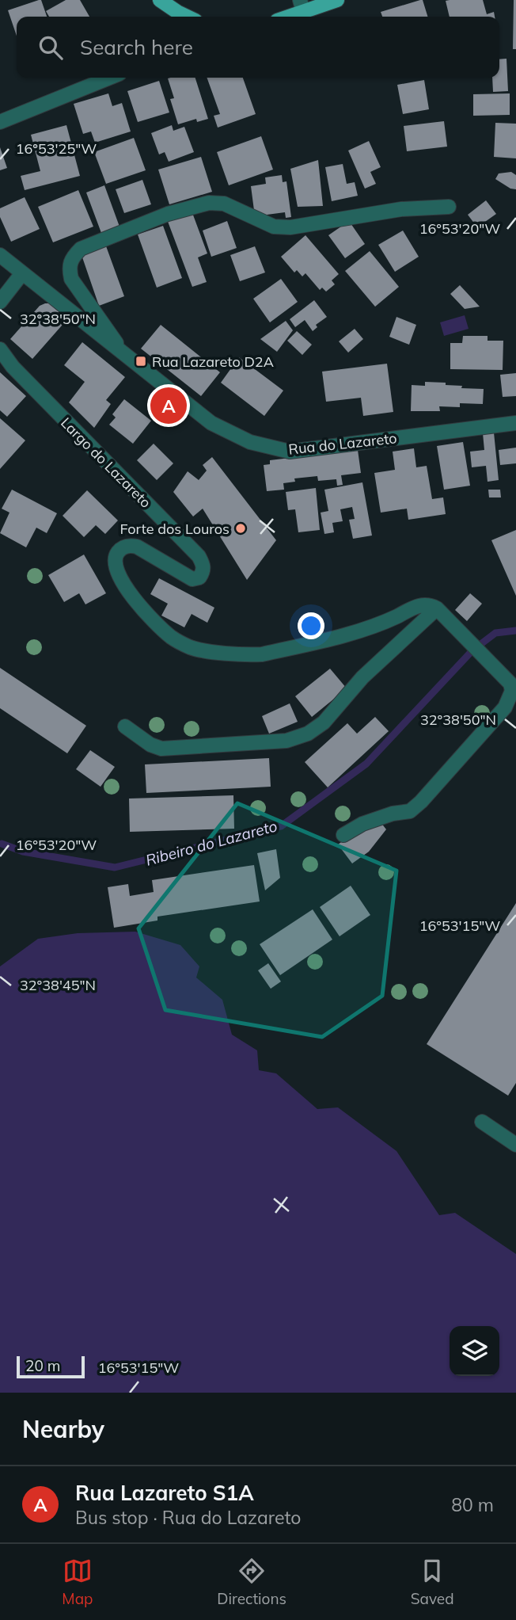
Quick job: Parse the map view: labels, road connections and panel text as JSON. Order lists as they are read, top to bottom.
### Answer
{
  "streets": {
    "street": ["Rua do Lazareto", "Largo do Lazareto"]
  },
  "water": ["Ribeiro do Lazareto"],
  "places": {
    "transit": ["Rua Lazareto D2A"],
    "other": ["Forte dos Louros"]
  },
  "scale_bar": "20 m",
  "page": {
    "search": "Search here",
    "pins": "A",
    "scale": "20 m",
    "heading": "Nearby",
    "list": [
      {
        "mark": "A",
        "name": "Rua Lazareto S1A",
        "note": "Bus stop · Rua do Lazareto",
        "value": "80 m"
      }
    ],
    "nav": ["Map", "Directions", "Saved"]
  },
  "coordinates": [
    "16°53'25\"W",
    "16°53'20\"W",
    "32°38'50\"N",
    "16°53'15\"W",
    "32°38'45\"N"
  ]
}
